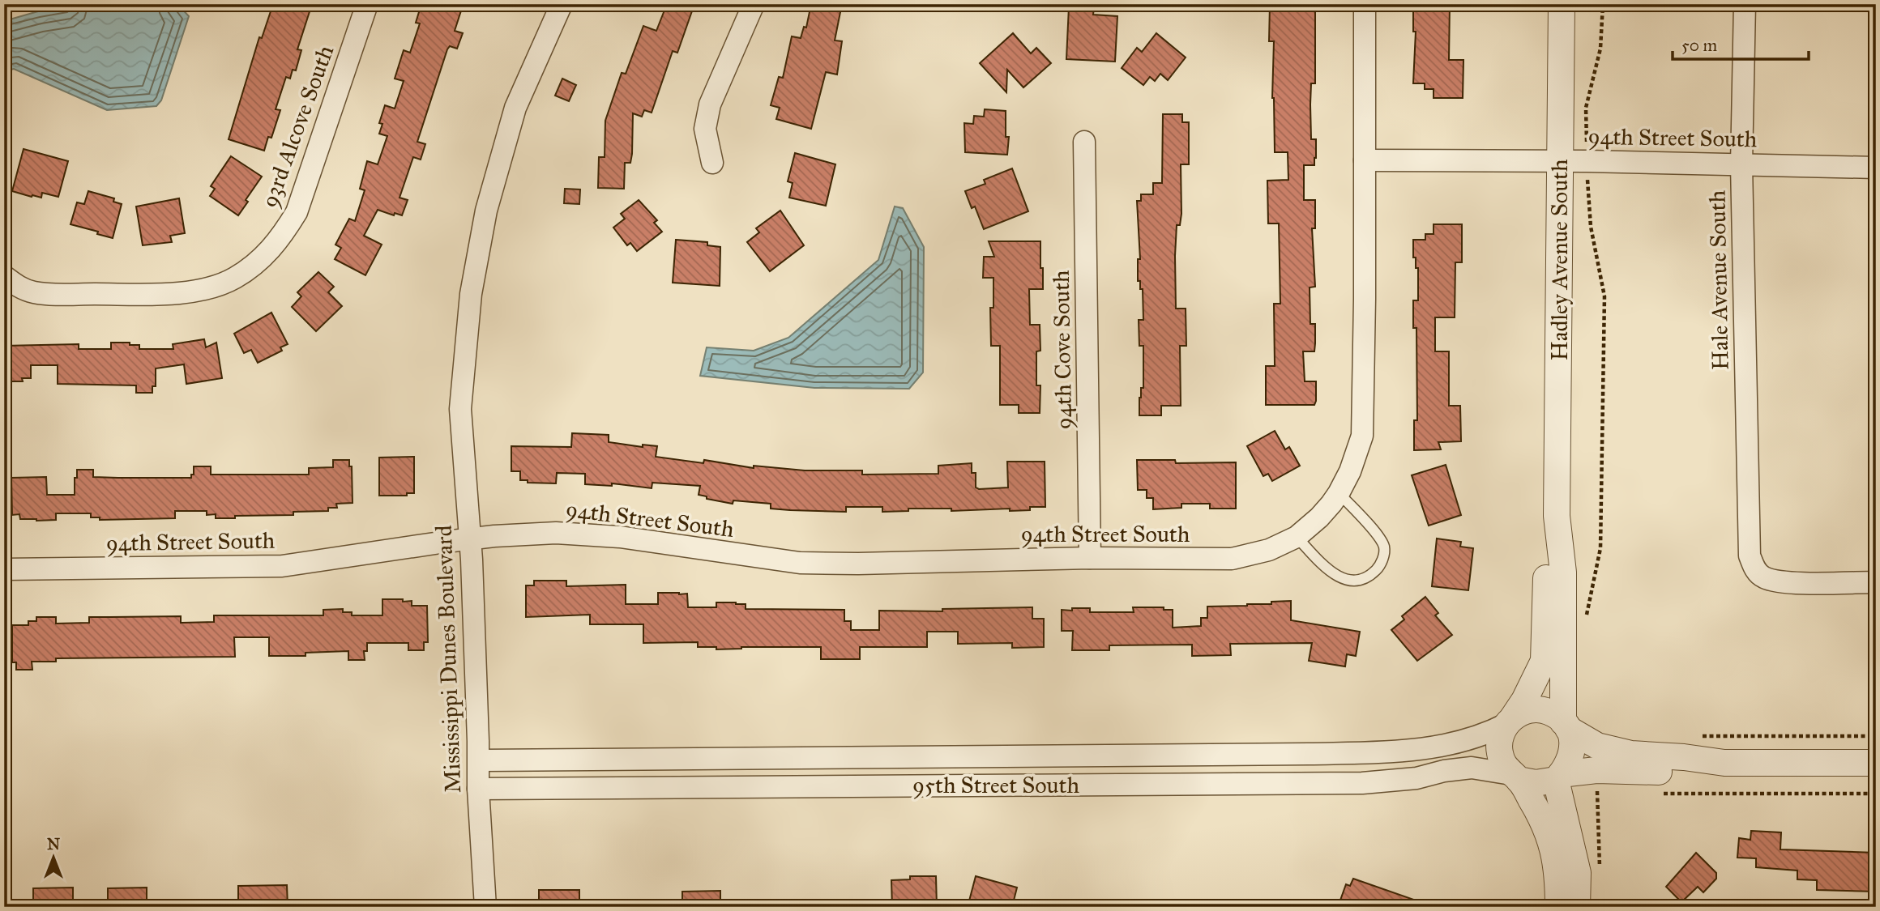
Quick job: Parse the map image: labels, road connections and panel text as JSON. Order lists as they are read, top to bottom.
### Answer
{
  "streets": {
    "street": [
      "93rd Alcove South",
      "94th Street South",
      "Hadley Avenue South",
      "Hale Avenue South",
      "94th Cove South",
      "Mississippi Dunes Boulevard",
      "95th Street South"
    ]
  },
  "crossings": [
    ["94th Street South", "Hadley Avenue South"],
    ["94th Street South", "Hale Avenue South"],
    ["94th Street South", "94th Cove South"],
    ["94th Street South", "Mississippi Dunes Boulevard"],
    ["Hadley Avenue South", "95th Street South"],
    ["Mississippi Dunes Boulevard", "95th Street South"]
  ],
  "scale_bar": "50 m",
  "north": "top"
}
